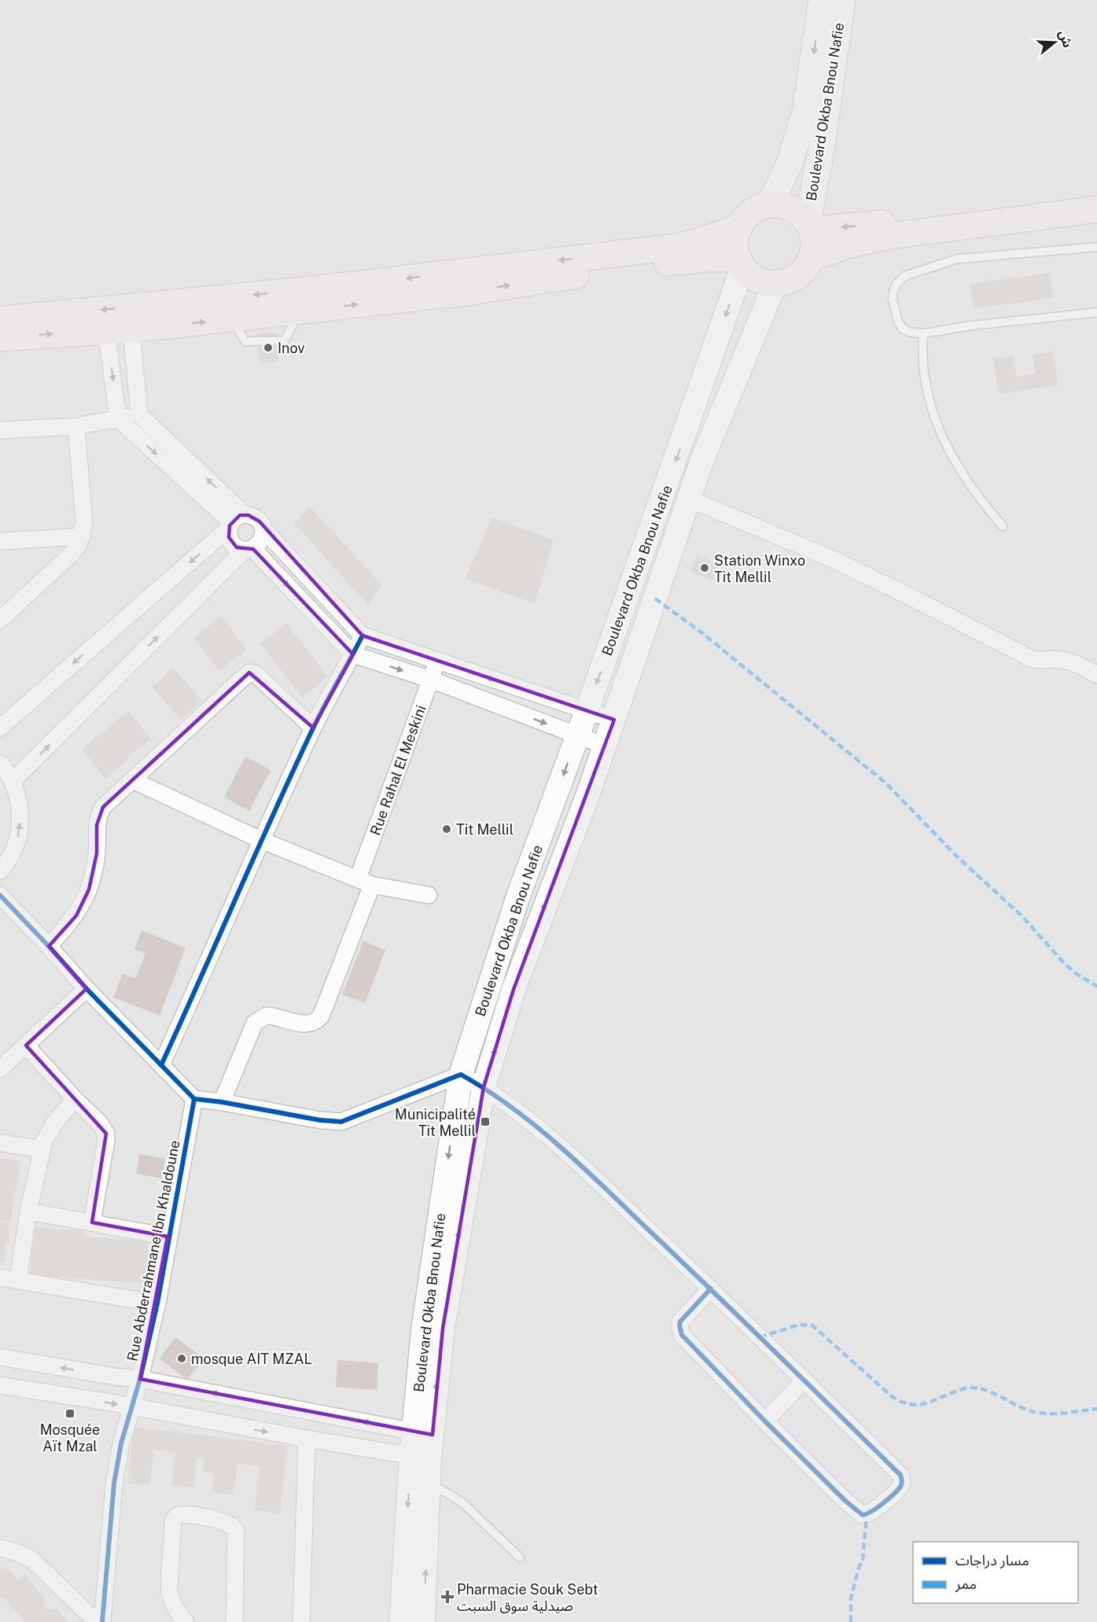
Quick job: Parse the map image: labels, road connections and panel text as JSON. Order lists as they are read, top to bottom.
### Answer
{
  "streets": {
    "main road": ["Boulevard Okba Bnou Nafie"],
    "street": ["Rue Rahal El Meskini", "Rue Abderrahmane Ibn Khaldoune"]
  },
  "places": {
    "other": [
      "Inov",
      "Station Winxo Tit Mellil",
      "Tit Mellil",
      "mosque AIT MZAL"
    ],
    "transit": ["Municipalité Tit Mellil", "Mosquée Aït Mzal"],
    "health": ["Pharmacie Souk Sebt صيدلية سوق السبت"]
  },
  "legend": ["مسار دراجات", "ممر"],
  "north": "right"
}
